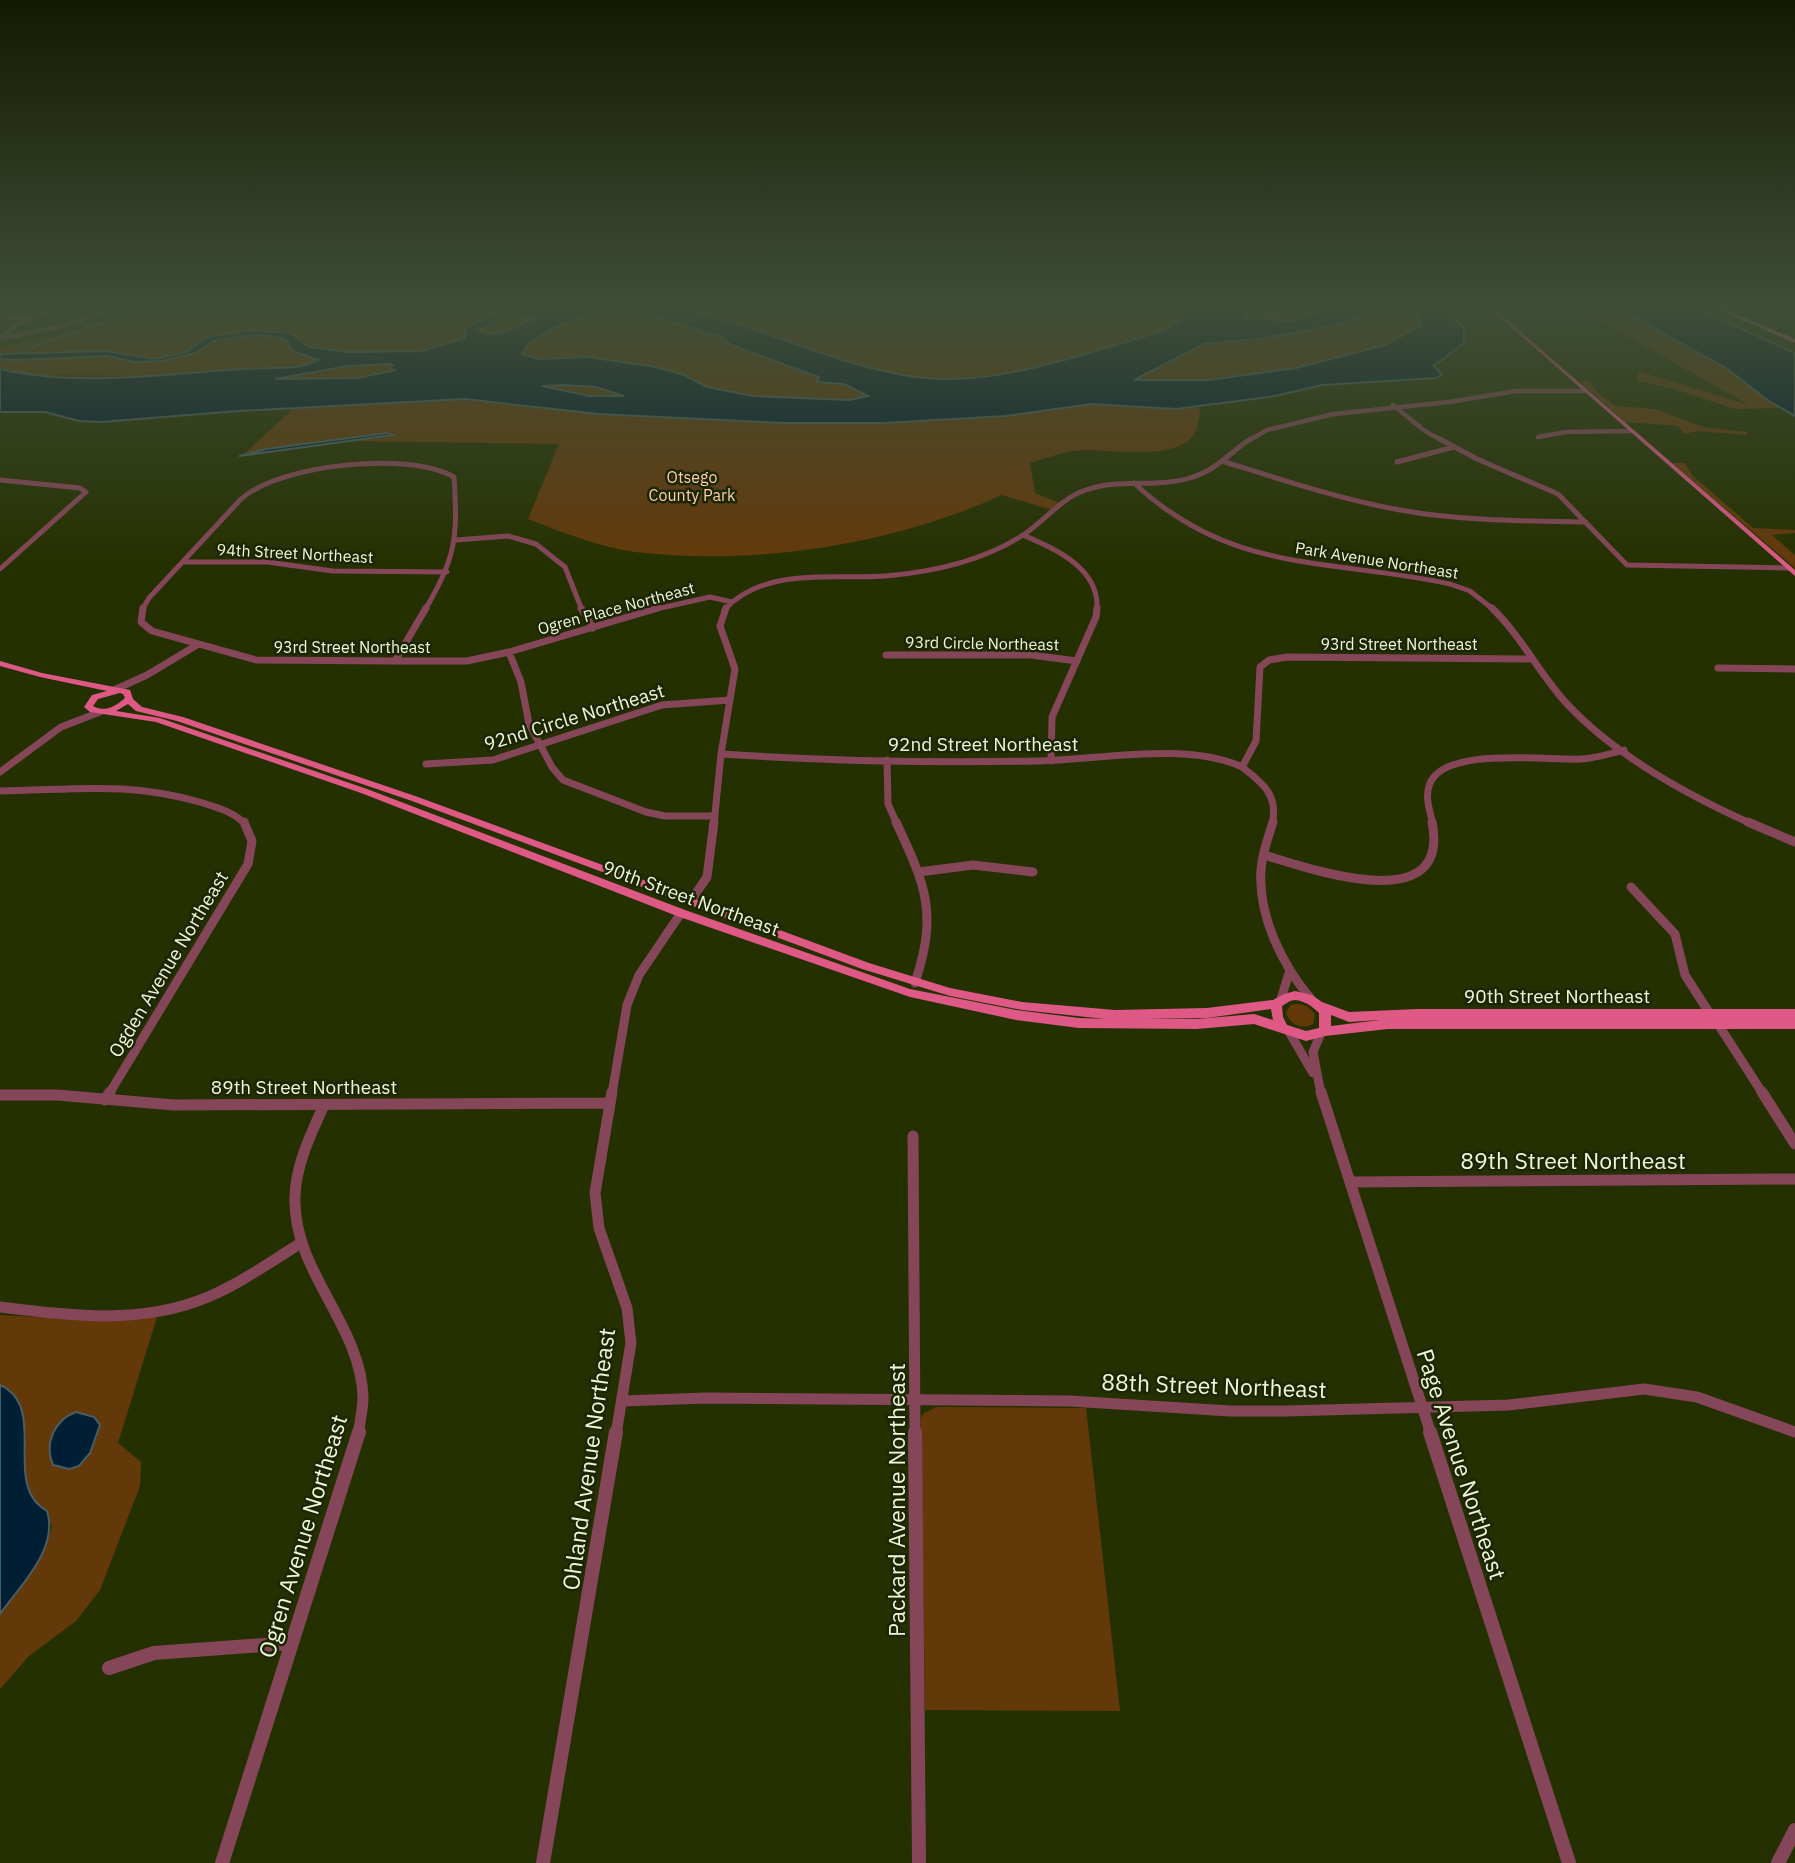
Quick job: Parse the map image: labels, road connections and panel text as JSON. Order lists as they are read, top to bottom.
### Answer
{
  "streets": {
    "main road": ["90th Street Northeast"],
    "street": [
      "94th Street Northeast",
      "Park Avenue Northeast",
      "Ogren Place Northeast",
      "93rd Circle Northeast",
      "93rd Street Northeast",
      "92nd Circle Northeast",
      "92nd Street Northeast",
      "Ogden Avenue Northeast",
      "89th Street Northeast",
      "88th Street Northeast",
      "Ohland Avenue Northeast",
      "Page Avenue Northeast",
      "Packard Avenue Northeast",
      "Ogren Avenue Northeast"
    ]
  },
  "crossings": [
    ["94th Street Northeast", "93rd Street Northeast"],
    ["Park Avenue Northeast", "93rd Street Northeast"],
    ["Ogren Place Northeast", "93rd Street Northeast"],
    ["93rd Street Northeast", "92nd Street Northeast"],
    ["90th Street Northeast", "Ohland Avenue Northeast"],
    ["90th Street Northeast", "Page Avenue Northeast"],
    ["Ogden Avenue Northeast", "89th Street Northeast"],
    ["89th Street Northeast", "Ohland Avenue Northeast"],
    ["89th Street Northeast", "Page Avenue Northeast"],
    ["89th Street Northeast", "Ogren Avenue Northeast"],
    ["88th Street Northeast", "Ohland Avenue Northeast"],
    ["88th Street Northeast", "Page Avenue Northeast"],
    ["88th Street Northeast", "Packard Avenue Northeast"]
  ],
  "parks": ["Otsego County Park"]
}
